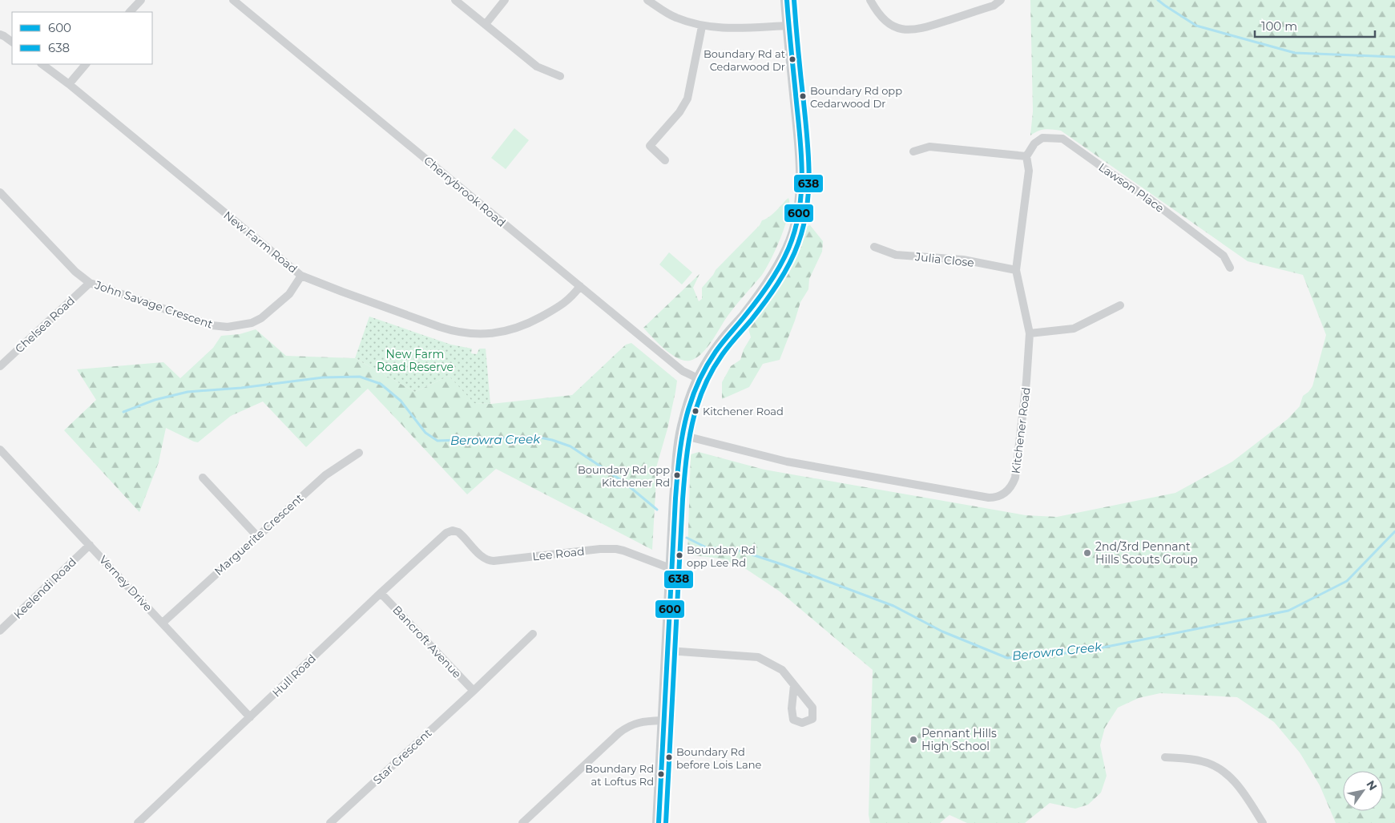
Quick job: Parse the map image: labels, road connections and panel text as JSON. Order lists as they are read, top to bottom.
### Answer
{
  "streets": {
    "street": [
      "Lawson Place",
      "Cherrybrook Road",
      "New Farm Road",
      "Julia Close",
      "John Savage Crescent",
      "Chelsea Road",
      "Kitchener Road",
      "Marguerite Crescent",
      "Lee Road",
      "Verney Drive",
      "Keelendi Road",
      "Bancroft Avenue",
      "Hull Road",
      "Star Crescent"
    ]
  },
  "crossings": [
    ["Lawson Place", "Kitchener Road"],
    ["Cherrybrook Road", "New Farm Road"],
    ["New Farm Road", "John Savage Crescent"],
    ["Julia Close", "Kitchener Road"],
    ["John Savage Crescent", "Chelsea Road"],
    ["Marguerite Crescent", "Verney Drive"],
    ["Lee Road", "Hull Road"],
    ["Verney Drive", "Keelendi Road"],
    ["Verney Drive", "Hull Road"],
    ["Bancroft Avenue", "Hull Road"],
    ["Bancroft Avenue", "Star Crescent"]
  ],
  "water": ["Berowra Creek"],
  "parks": ["New Farm Road Reserve"],
  "places": [
    "Boundary Rd at Cedarwood Dr",
    "Boundary Rd opp Cedarwood Dr",
    "Kitchener Road",
    "Boundary Rd opp Kitchener Rd",
    "2nd/3rd Pennant Hills Scouts Group",
    "Boundary Rd opp Lee Rd",
    "Pennant Hills High School",
    "Boundary Rd before Lois Lane",
    "Boundary Rd at Loftus Rd"
  ],
  "lines": ["transit line 600", "transit line 638"],
  "legend": ["600", "638"],
  "scale_bar": "100 m",
  "north": "top right"
}
